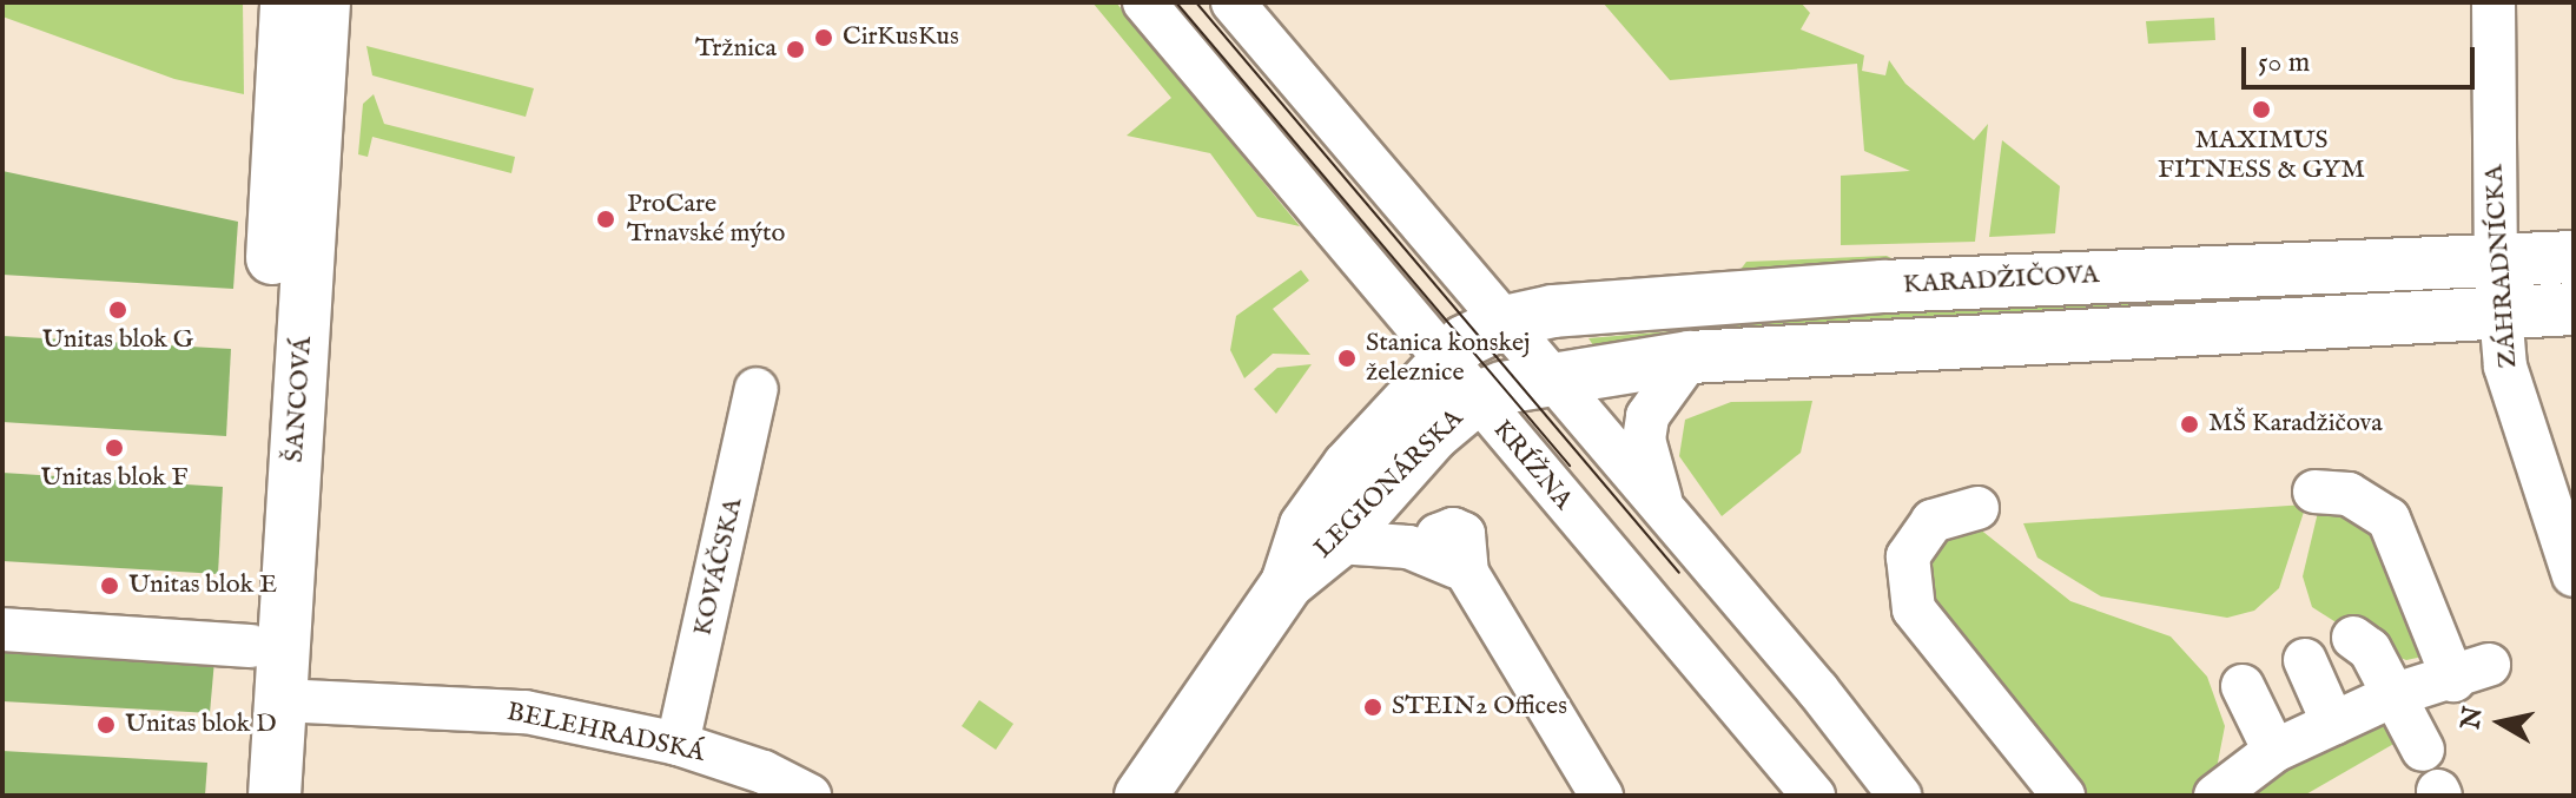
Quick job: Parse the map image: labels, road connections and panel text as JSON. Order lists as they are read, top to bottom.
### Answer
{
  "streets": {
    "main road": ["KARADŽIČOVA", "ŠANCOVÁ", "LEGIONÁRSKA"],
    "street": [
      "ZÁHRADNÍCKA",
      "KRÍŽNA",
      "KOVÁČSKA",
      "BELEHRADSKÁ"
    ]
  },
  "crossings": [
    ["ZÁHRADNÍCKA", "KARADŽIČOVA"],
    ["KARADŽIČOVA", "KRÍŽNA"],
    ["KARADŽIČOVA", "LEGIONÁRSKA"],
    ["ŠANCOVÁ", "BELEHRADSKÁ"],
    ["KRÍŽNA", "LEGIONÁRSKA"],
    ["KOVÁČSKA", "BELEHRADSKÁ"]
  ],
  "places": [
    "CirKusKus",
    "Tržnica",
    "MAXIMUS FITNESS & GYM",
    "ProCare Trnavské mýto",
    "Unitas blok G",
    "Stanica konskej železnice",
    "MŠ Karadžičova",
    "Unitas blok F",
    "Unitas blok E",
    "STEIN2 Offices",
    "Unitas blok D"
  ],
  "scale_bar": "50 m",
  "north": "left"
}
